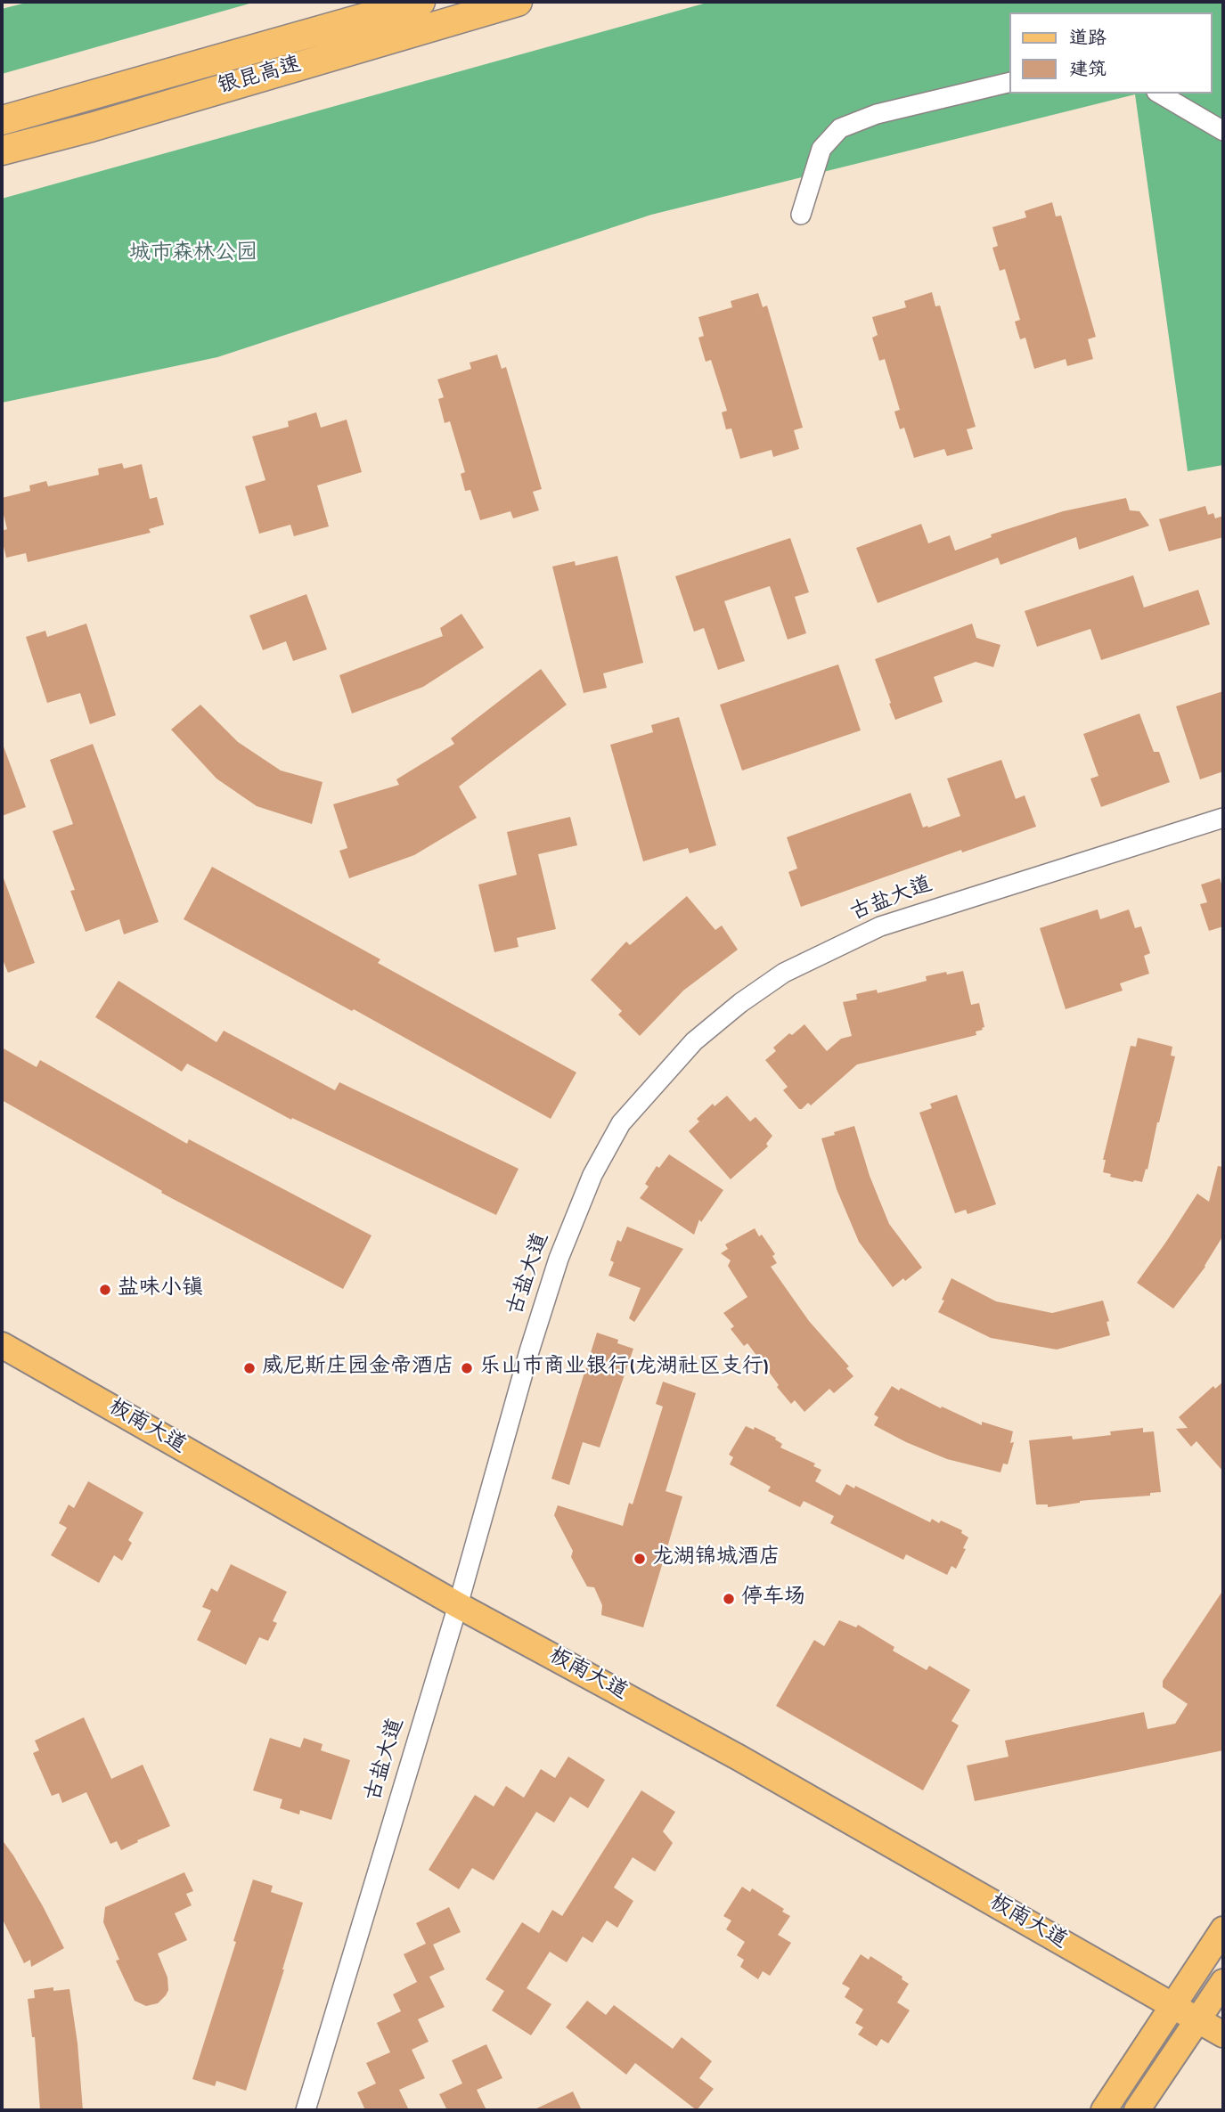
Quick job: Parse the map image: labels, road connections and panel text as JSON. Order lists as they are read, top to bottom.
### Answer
{
  "streets": {
    "highway": ["银昆高速"],
    "main road": ["板南大道"],
    "street": ["古盐大道"]
  },
  "crossings": [
    ["古盐大道", "板南大道"]
  ],
  "parks": ["城市森林公园"],
  "places": [
    "盐味小镇",
    "威尼斯庄园金帝酒店",
    "乐山市商业银行(龙湖社区支行)",
    "龙湖锦城酒店",
    "停车场"
  ],
  "legend": ["道路", "建筑"]
}
